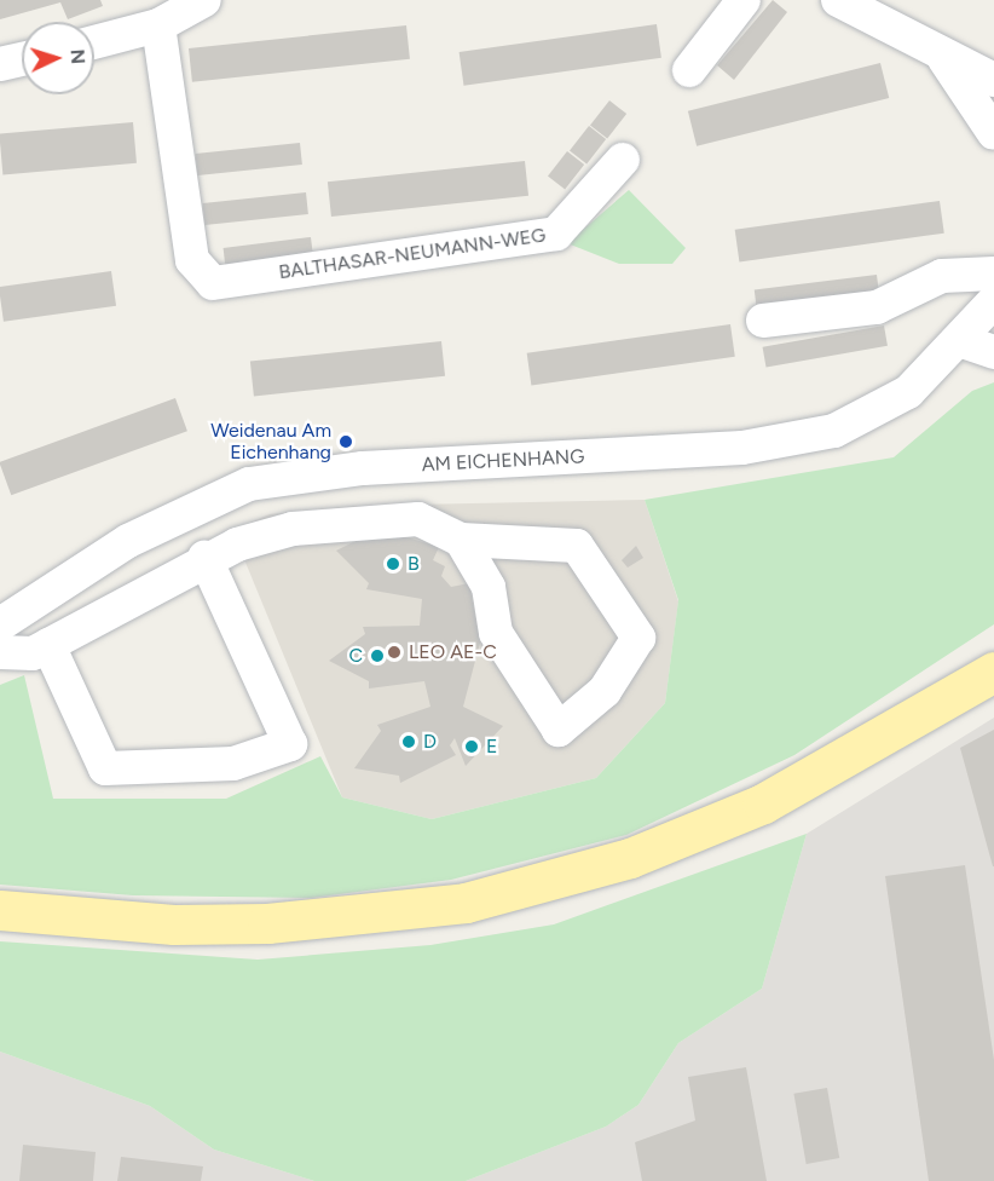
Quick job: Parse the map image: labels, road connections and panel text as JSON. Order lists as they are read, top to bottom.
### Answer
{
  "streets": {
    "street": ["BALTHASAR-NEUMANN-WEG", "AM EICHENHANG"]
  },
  "places": [
    "Weidenau Am Eichenhang",
    "B",
    "LEO AE-C",
    "C",
    "D",
    "E"
  ],
  "north": "right"
}
